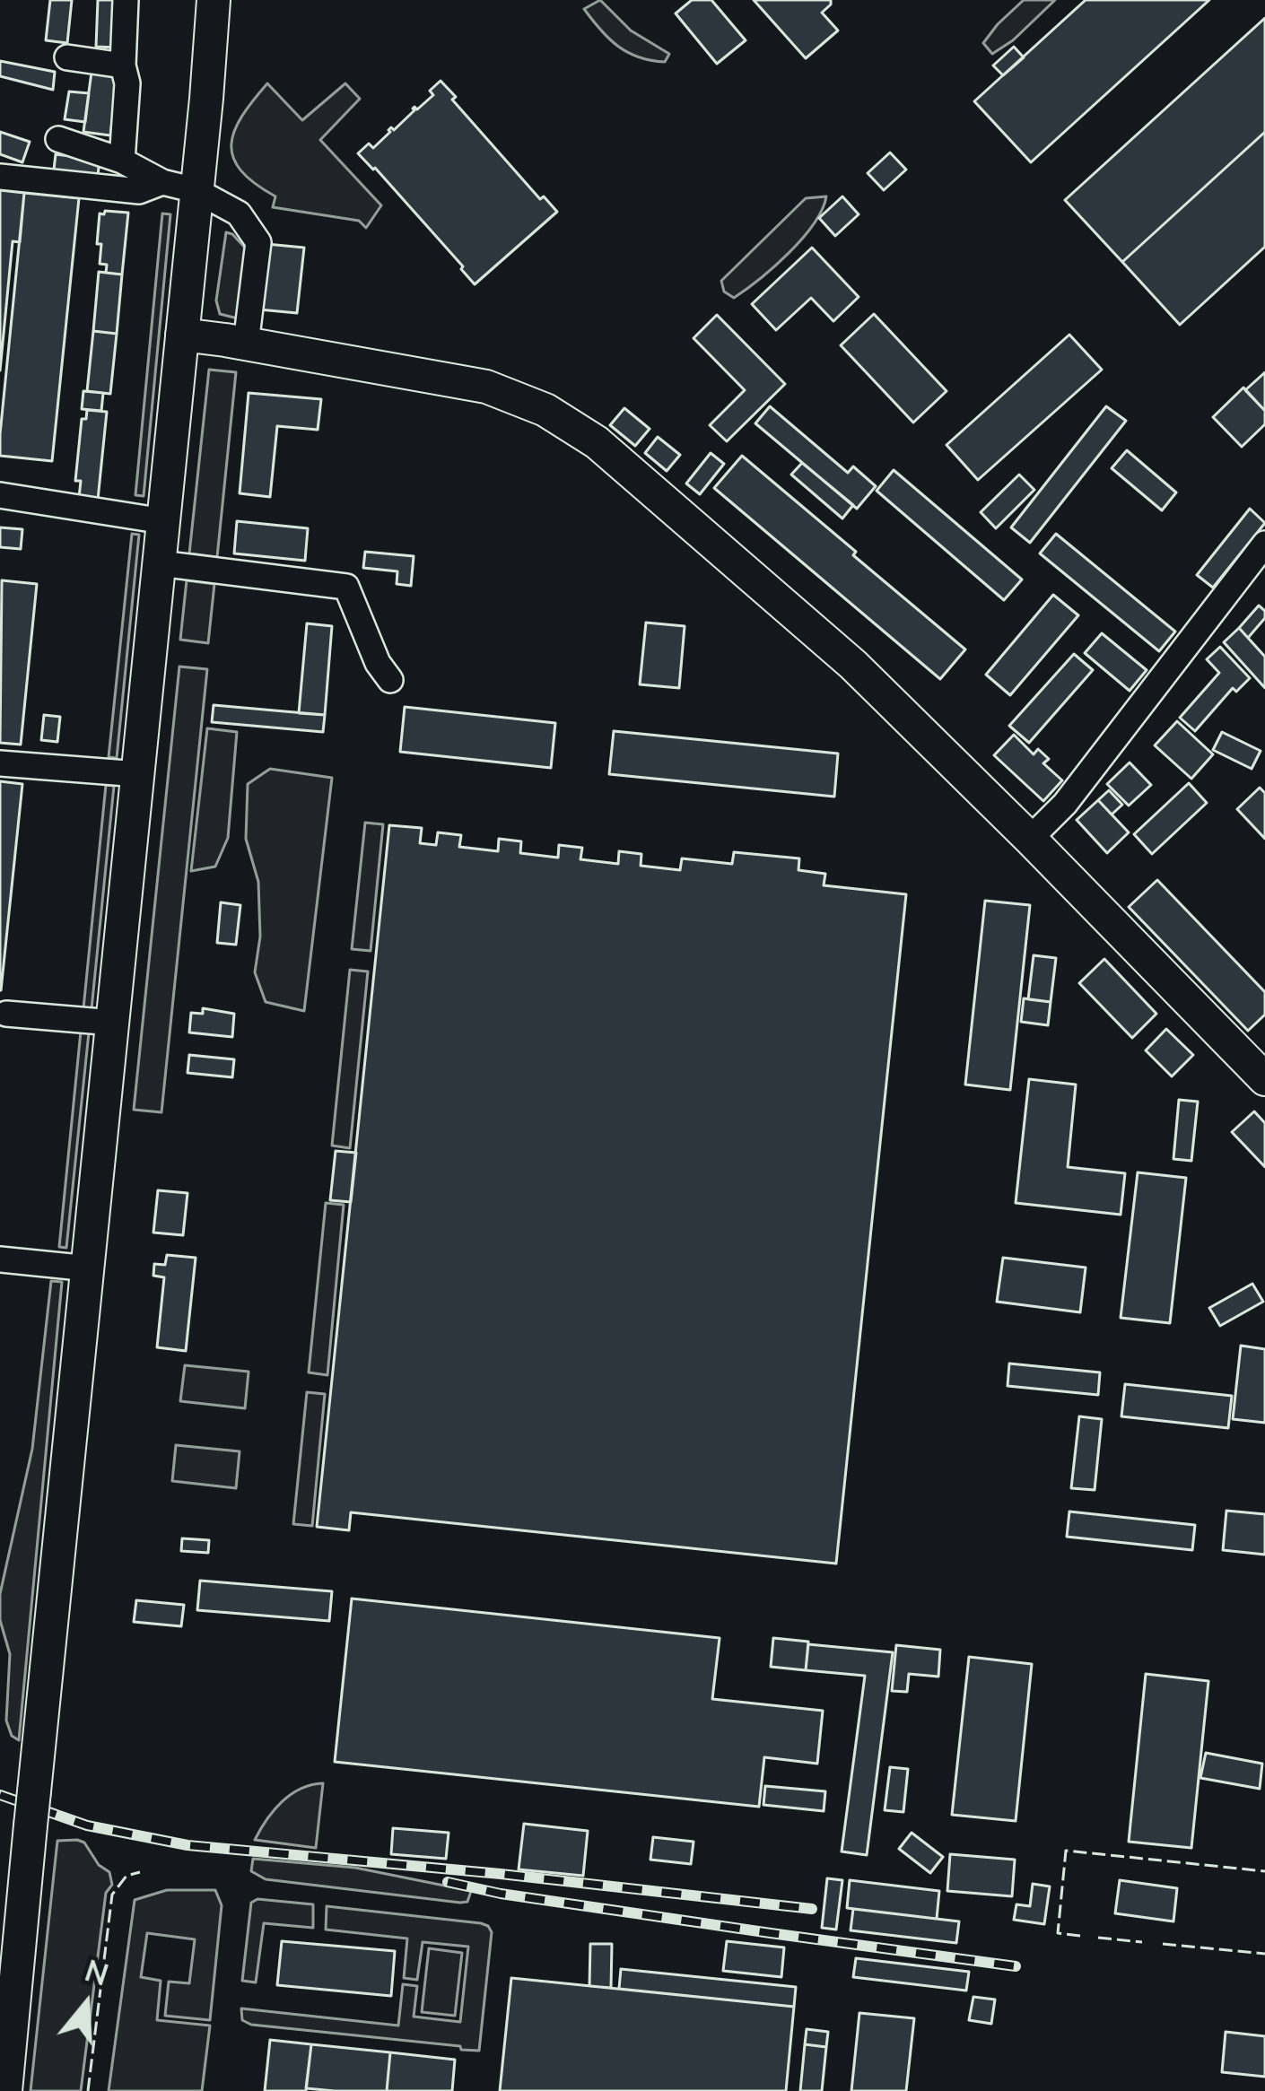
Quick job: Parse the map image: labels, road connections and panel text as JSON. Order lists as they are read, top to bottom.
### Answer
{
  "north": "top"
}
